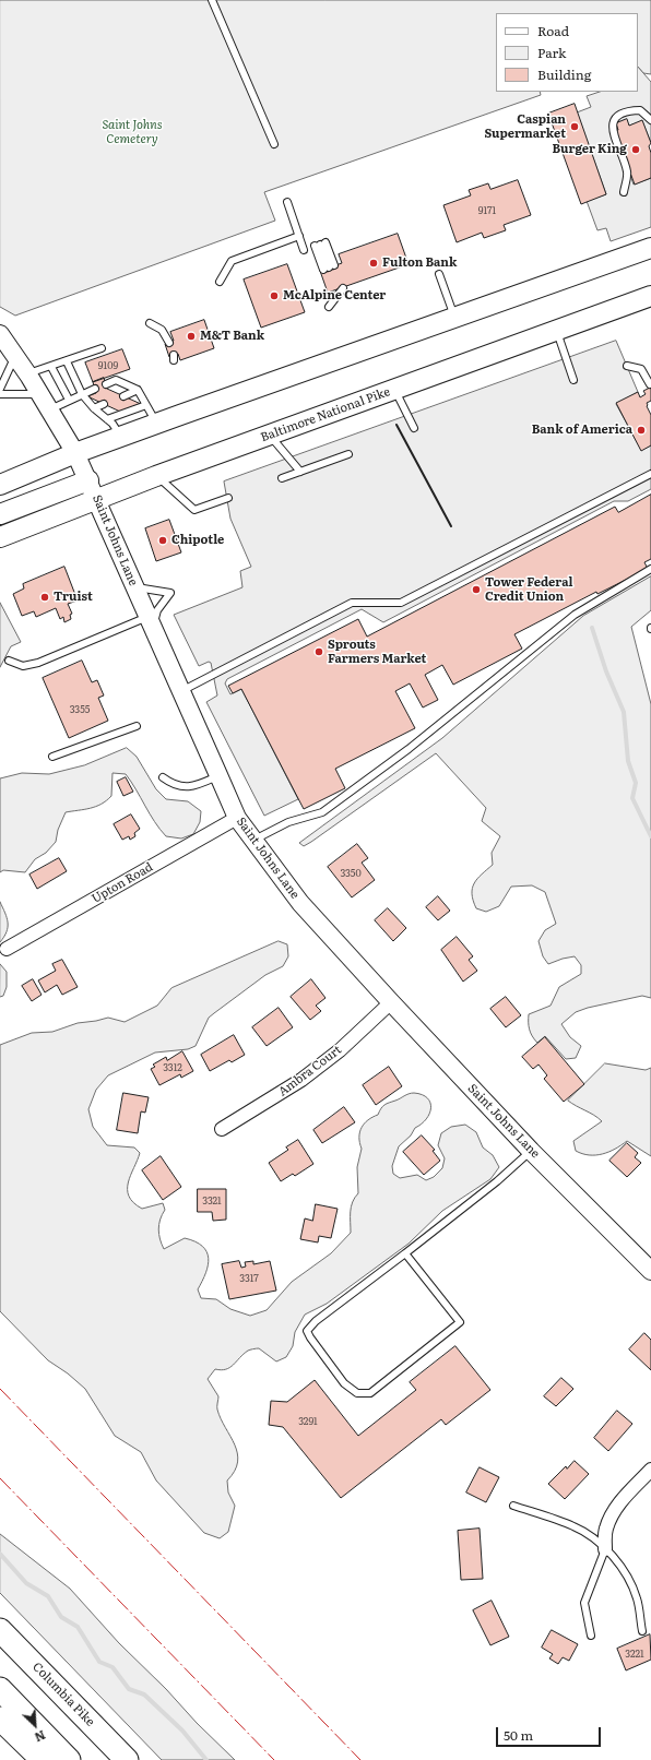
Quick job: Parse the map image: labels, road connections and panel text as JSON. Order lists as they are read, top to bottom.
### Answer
{
  "streets": {
    "highway": ["Columbia Pike"],
    "main road": ["Baltimore National Pike"],
    "street": ["Saint Johns Lane", "Upton Road", "Ambra Court"]
  },
  "crossings": [
    ["Baltimore National Pike", "Saint Johns Lane"],
    ["Saint Johns Lane", "Upton Road"],
    ["Saint Johns Lane", "Ambra Court"]
  ],
  "parks": ["Saint Johns Cemetery"],
  "places": [
    "Caspian Supermarket",
    "Burger King",
    "Fulton Bank",
    "McAlpine Center",
    "M&T Bank",
    "Bank of America",
    "Chipotle",
    "Tower Federal Credit Union",
    "Truist",
    "Sprouts Farmers Market"
  ],
  "house_numbers": [
    "9171",
    "9109",
    "3355",
    "3350",
    "3312",
    "3321",
    "3317",
    "3291",
    "3221"
  ],
  "legend": ["Road", "Park", "Building"],
  "scale_bar": "50 m",
  "north": "bottom right"
}
